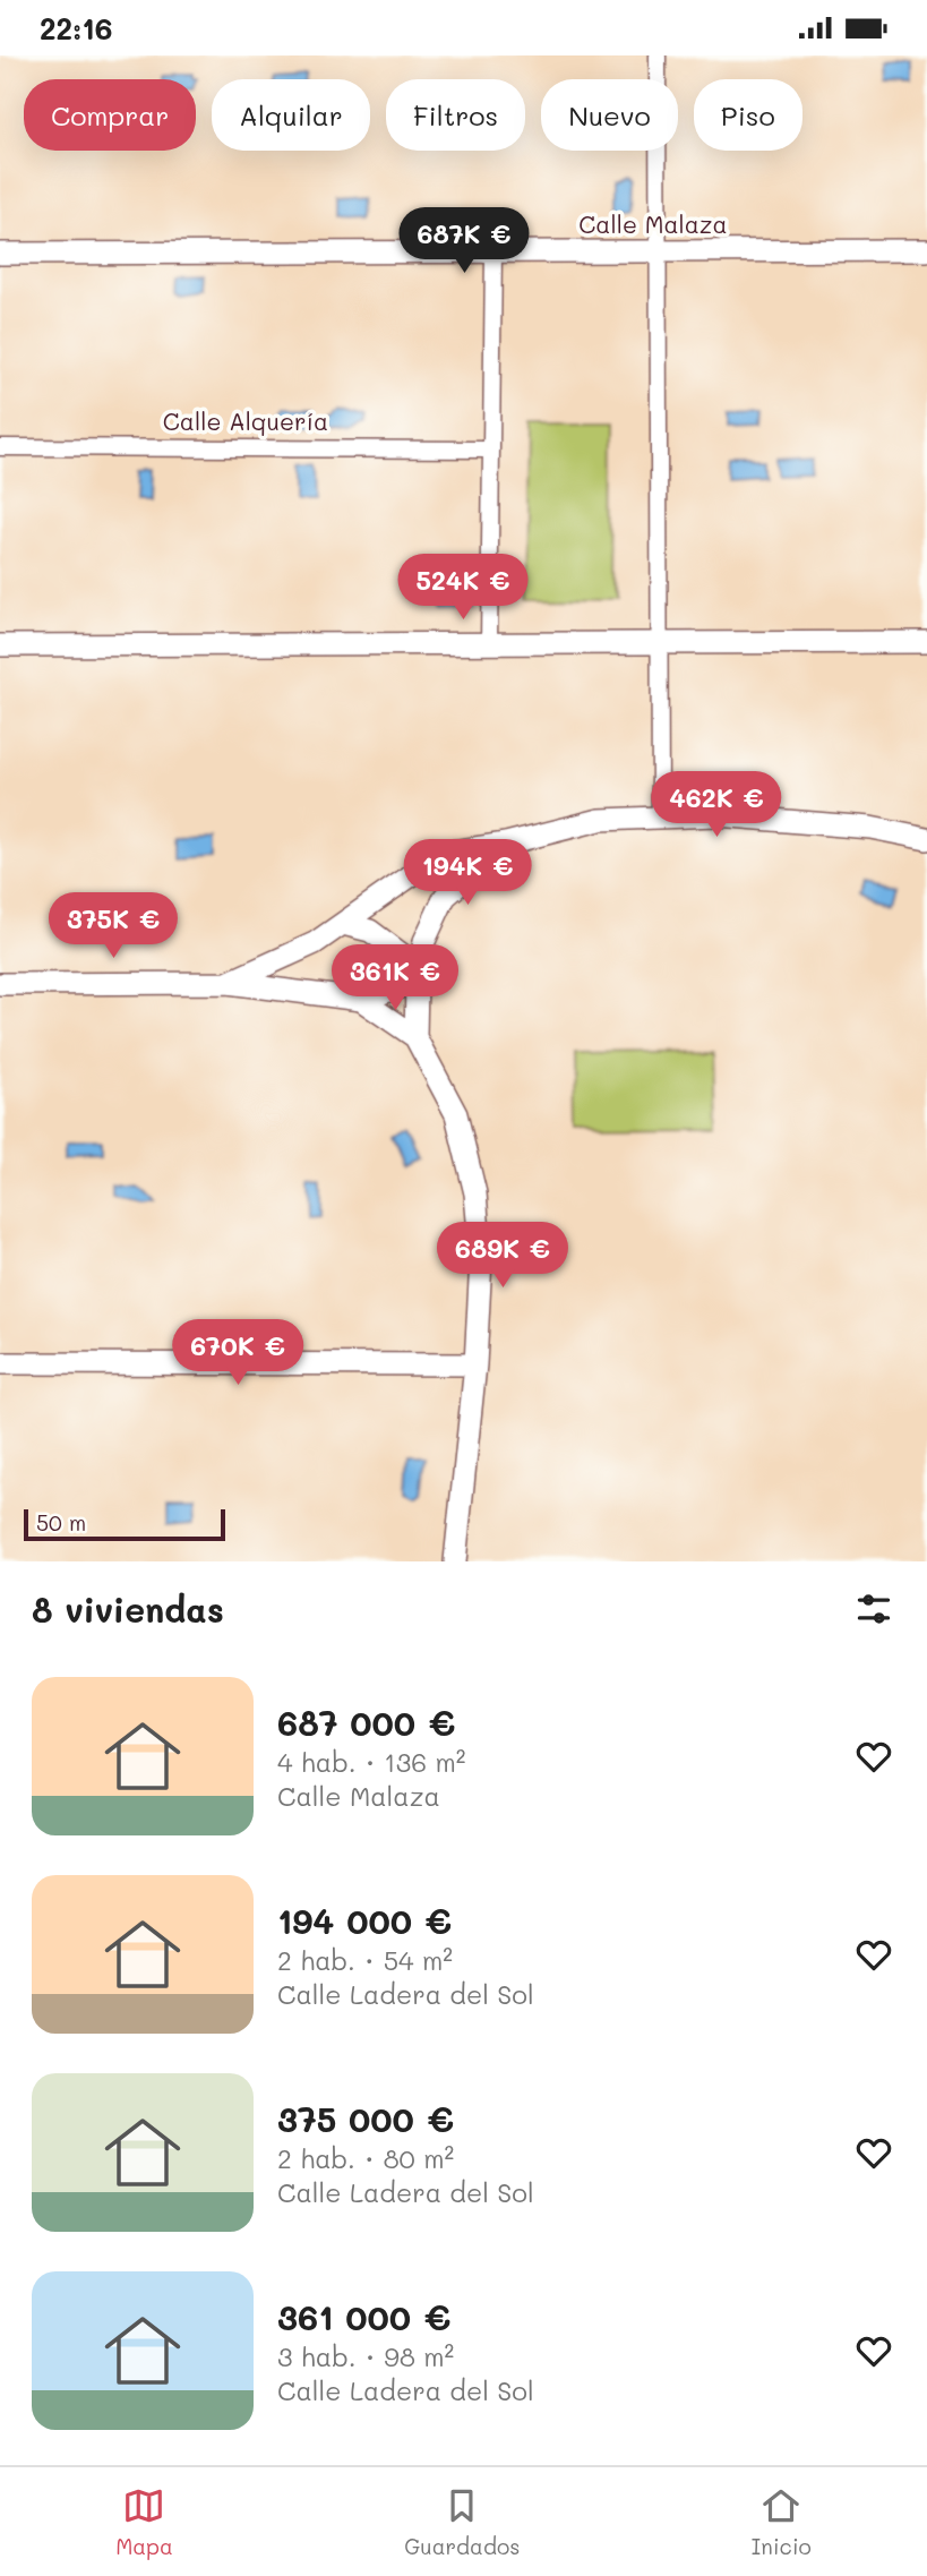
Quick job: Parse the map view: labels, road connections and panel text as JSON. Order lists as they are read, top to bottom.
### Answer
{
  "streets": {
    "street": ["Calle Malaza", "Calle Alquería"]
  },
  "scale_bar": "50 m",
  "page": {
    "status": "22:16",
    "chip": [
      "Comprar",
      "Alquilar",
      "Filtros",
      "Nuevo",
      "Piso"
    ],
    "price": [
      "687K €",
      "524K €",
      "462K €",
      "194K €",
      "375K €",
      "361K €",
      "689K €",
      "670K €"
    ],
    "scale": "50 m",
    "heading": "8 viviendas",
    "list": [
      {
        "name": "687 000 €",
        "note": "4 hab. · 136 m² · Calle Malaza"
      },
      {
        "name": "194 000 €",
        "note": "2 hab. · 54 m² · Calle Ladera del Sol"
      },
      {
        "name": "375 000 €",
        "note": "2 hab. · 80 m² · Calle Ladera del Sol"
      },
      {
        "name": "361 000 €",
        "note": "3 hab. · 98 m² · Calle Ladera del Sol"
      }
    ],
    "tabs": ["Mapa", "Guardados", "Inicio"]
  }
}
